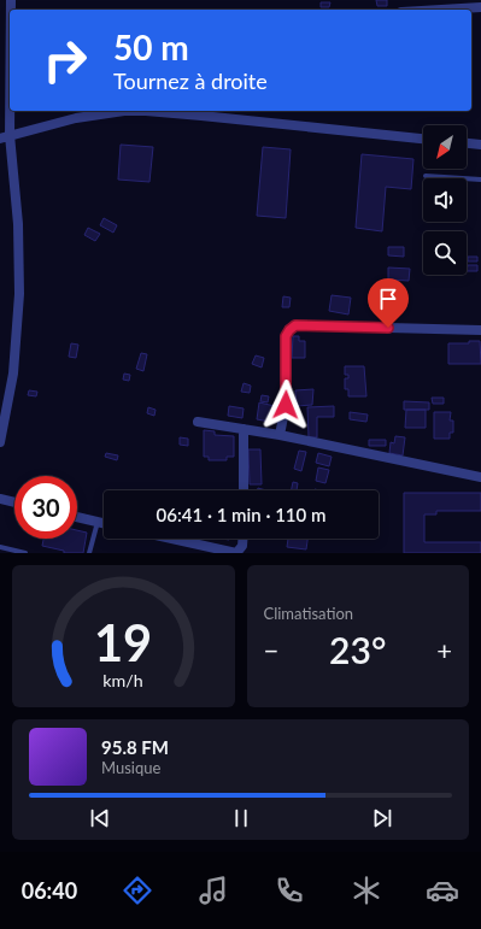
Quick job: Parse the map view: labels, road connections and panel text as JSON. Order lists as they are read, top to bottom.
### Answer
{
  "north": "bottom left",
  "page": {
    "turn": ["50 m", "Tournez à droite"],
    "limit": "30",
    "trip": "06:41 · 1 min · 110 m",
    "tile": "Climatisation",
    "heat": ["−", "23°", "+"],
    "song": ["95.8 FM", "Musique"],
    "tabs": "06:40",
    "gauge": ["19", "km/h"]
  }
}
